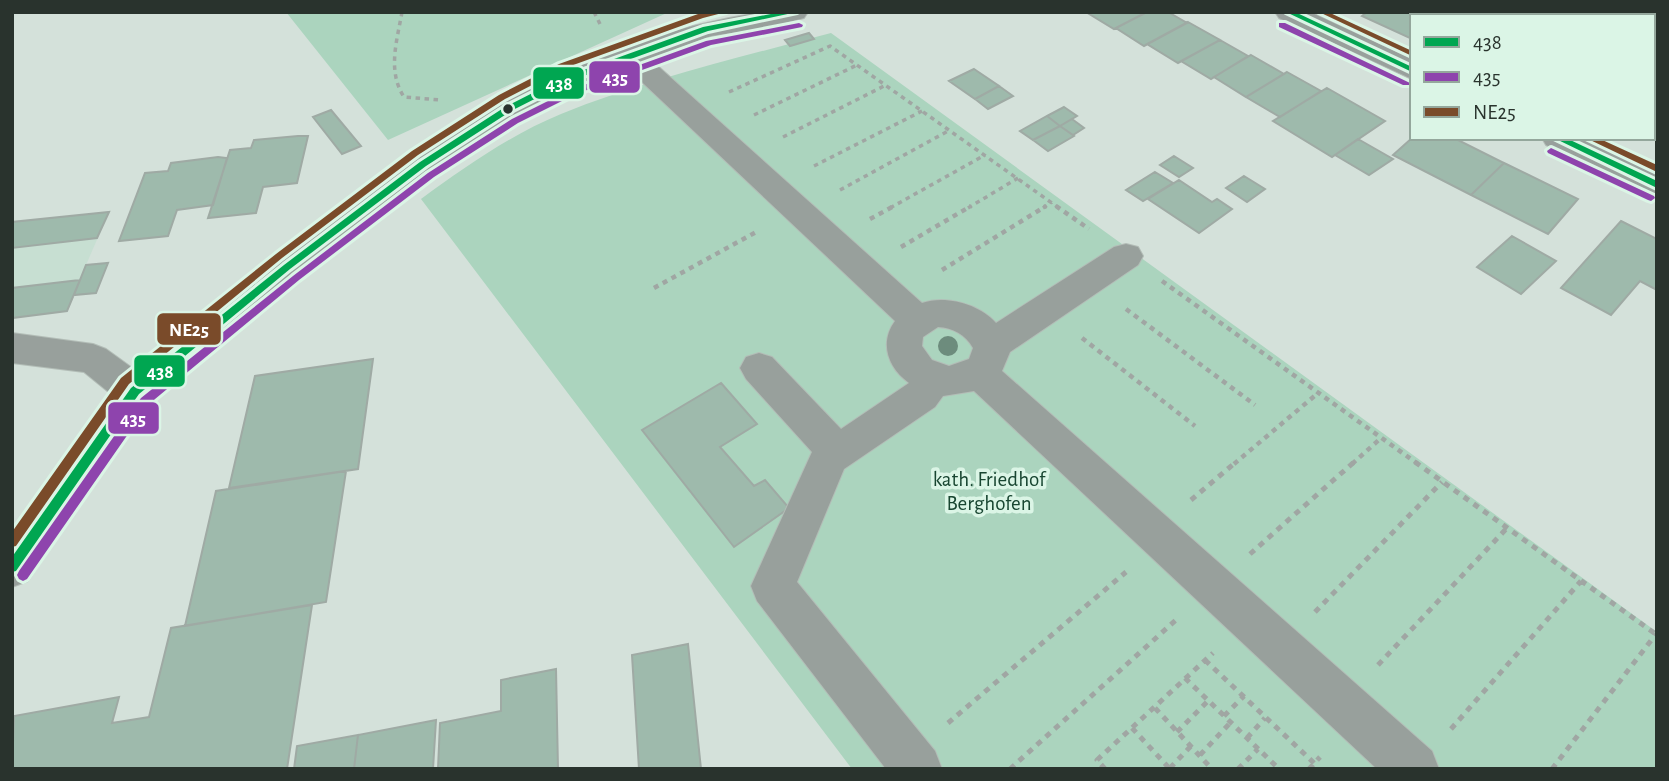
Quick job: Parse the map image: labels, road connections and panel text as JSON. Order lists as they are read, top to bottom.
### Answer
{
  "parks": ["kath. Friedhof Berghofen"],
  "lines": ["transit line 438", "transit line NE25", "transit line 435"],
  "legend": ["438", "435", "NE25"]
}
